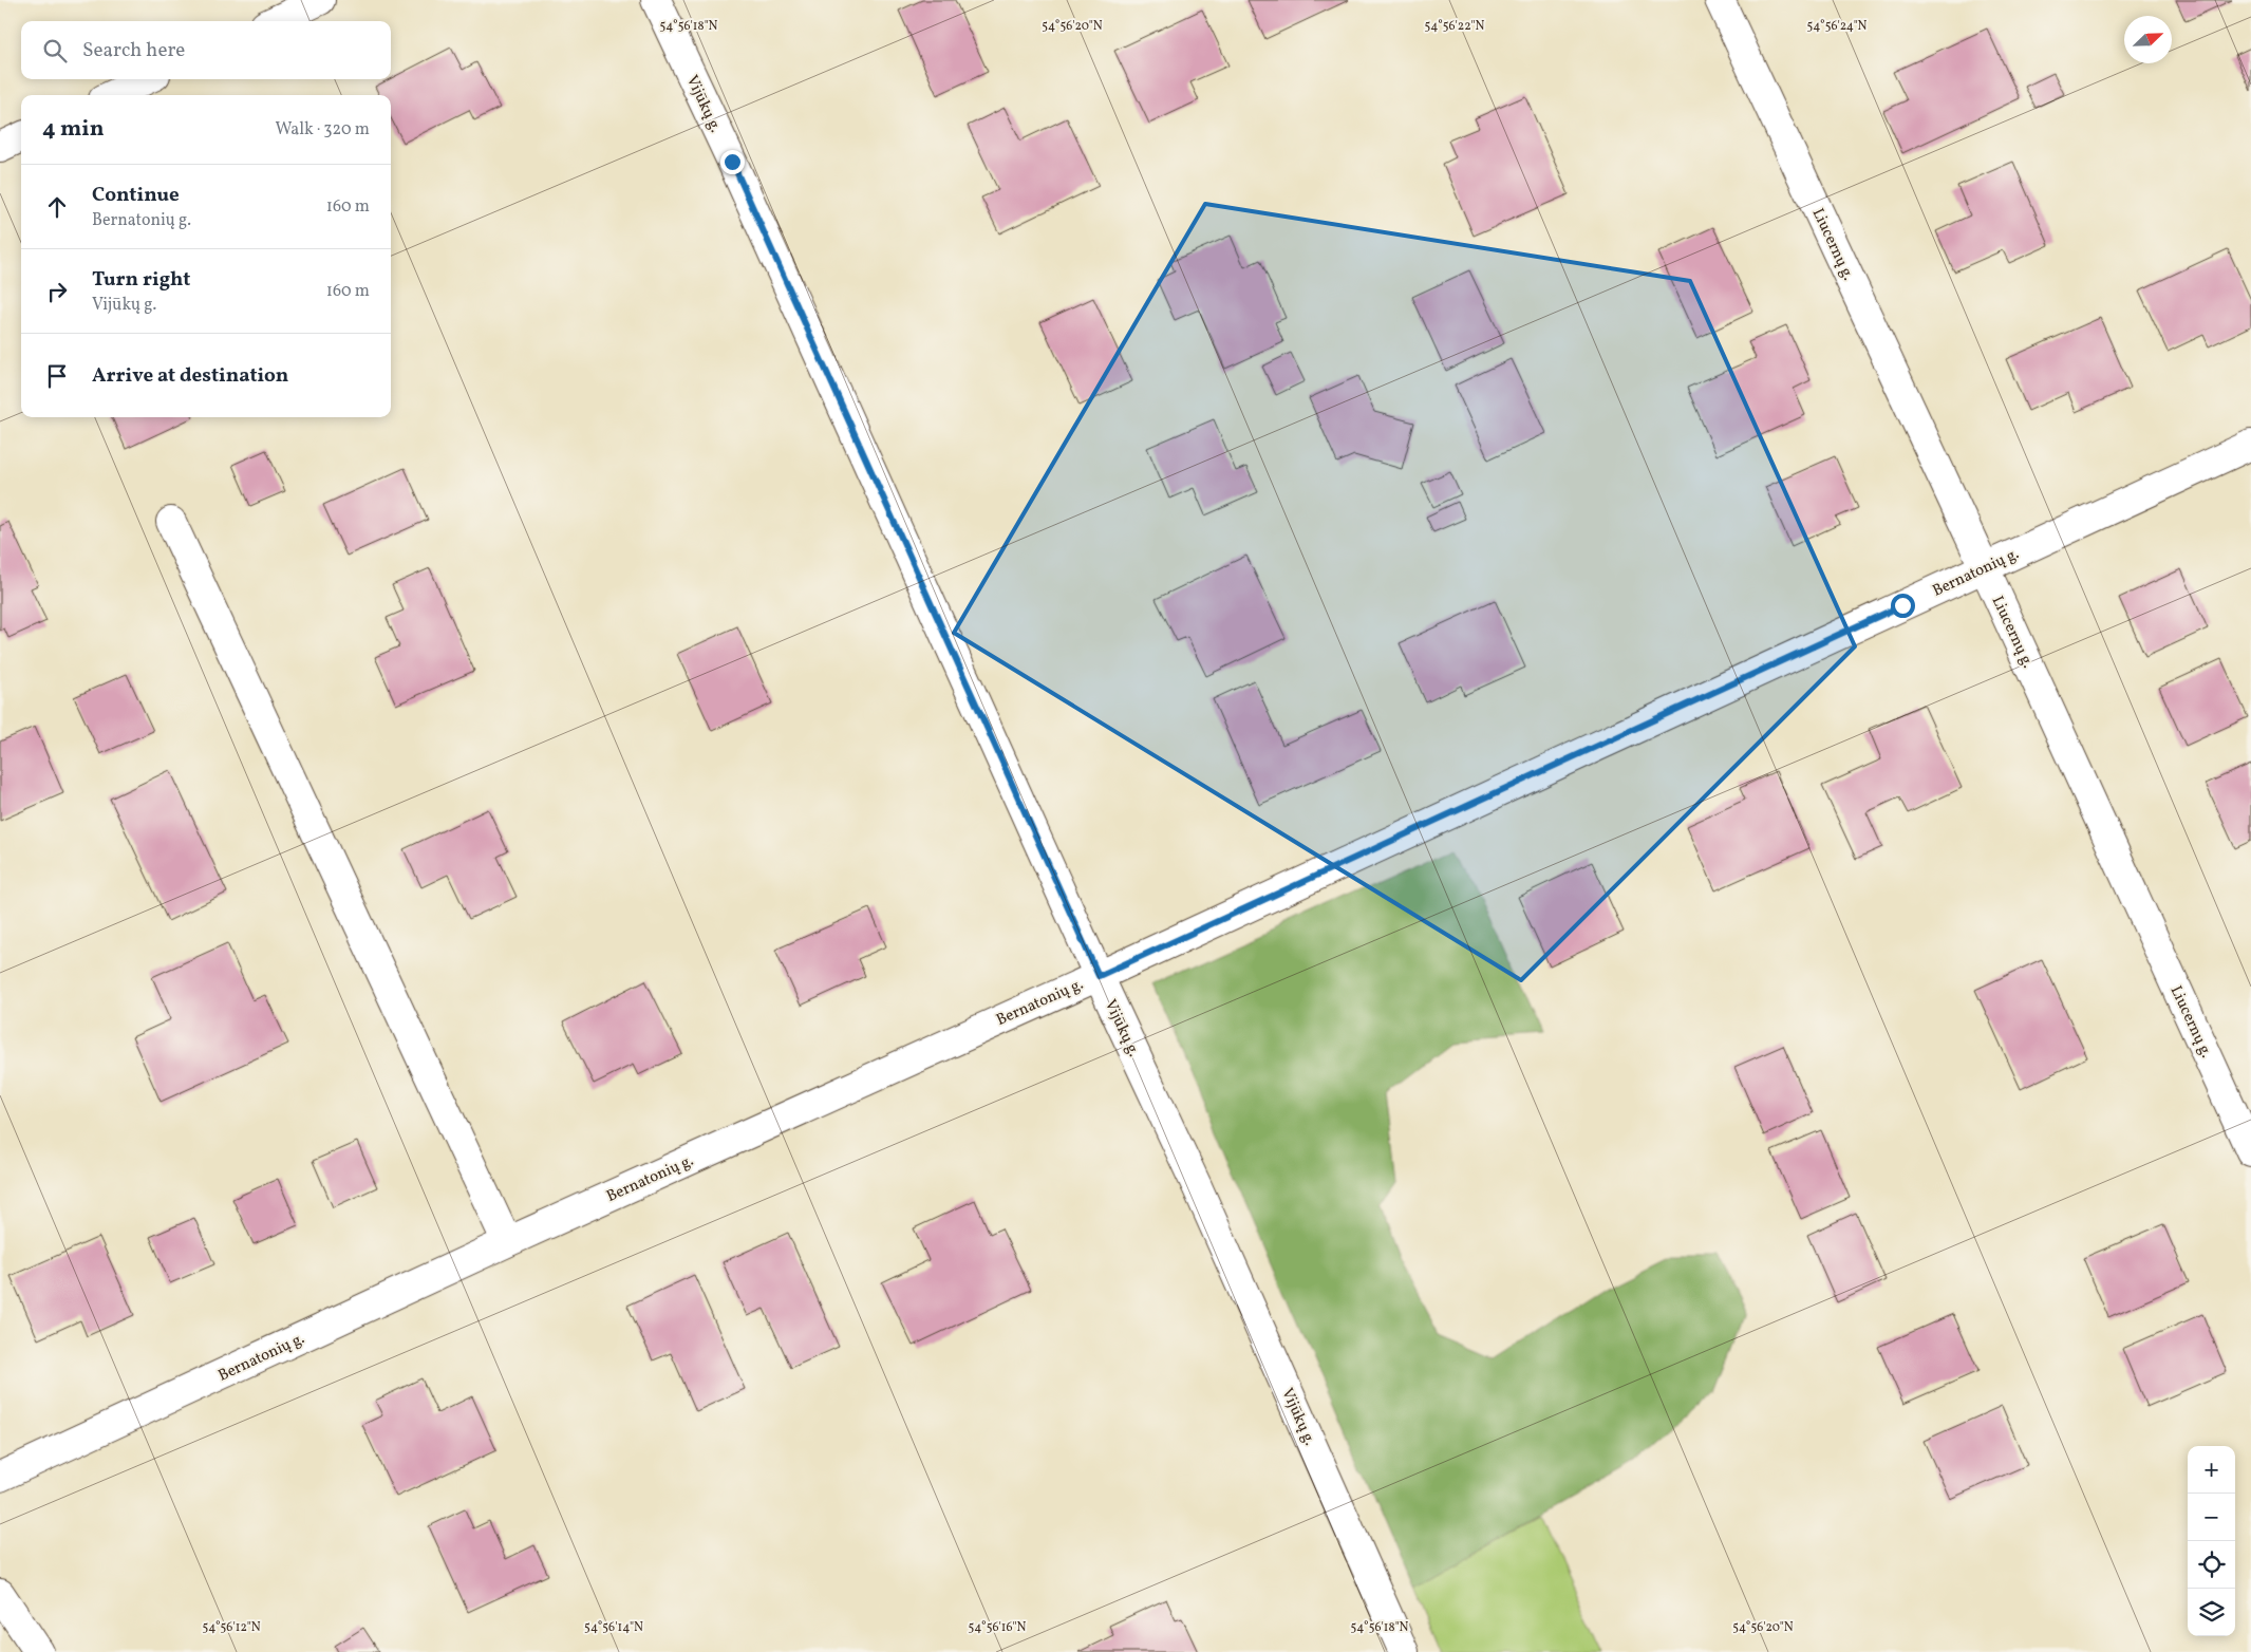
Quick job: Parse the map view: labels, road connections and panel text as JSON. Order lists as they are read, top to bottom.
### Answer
{
  "streets": {
    "street": ["Vijūkų g.", "Liucernų g.", "Bernatonių g."]
  },
  "crossings": [
    ["Vijūkų g.", "Bernatonių g."],
    ["Liucernų g.", "Bernatonių g."]
  ],
  "north": "top right",
  "page": {
    "search": "Search here",
    "heading": ["4 min", "Walk · 320 m"],
    "list": [
      ["Continue", "Bernatonių g.", "160 m"],
      ["Turn right", "Vijūkų g.", "160 m"],
      "Arrive at destination"
    ],
    "map_buttons": ["+", "−"]
  },
  "coordinates": [
    "54°56'18\"N",
    "54°56'20\"N",
    "54°56'22\"N",
    "54°56'24\"N",
    "54°56'12\"N",
    "54°56'14\"N",
    "54°56'16\"N"
  ]
}
